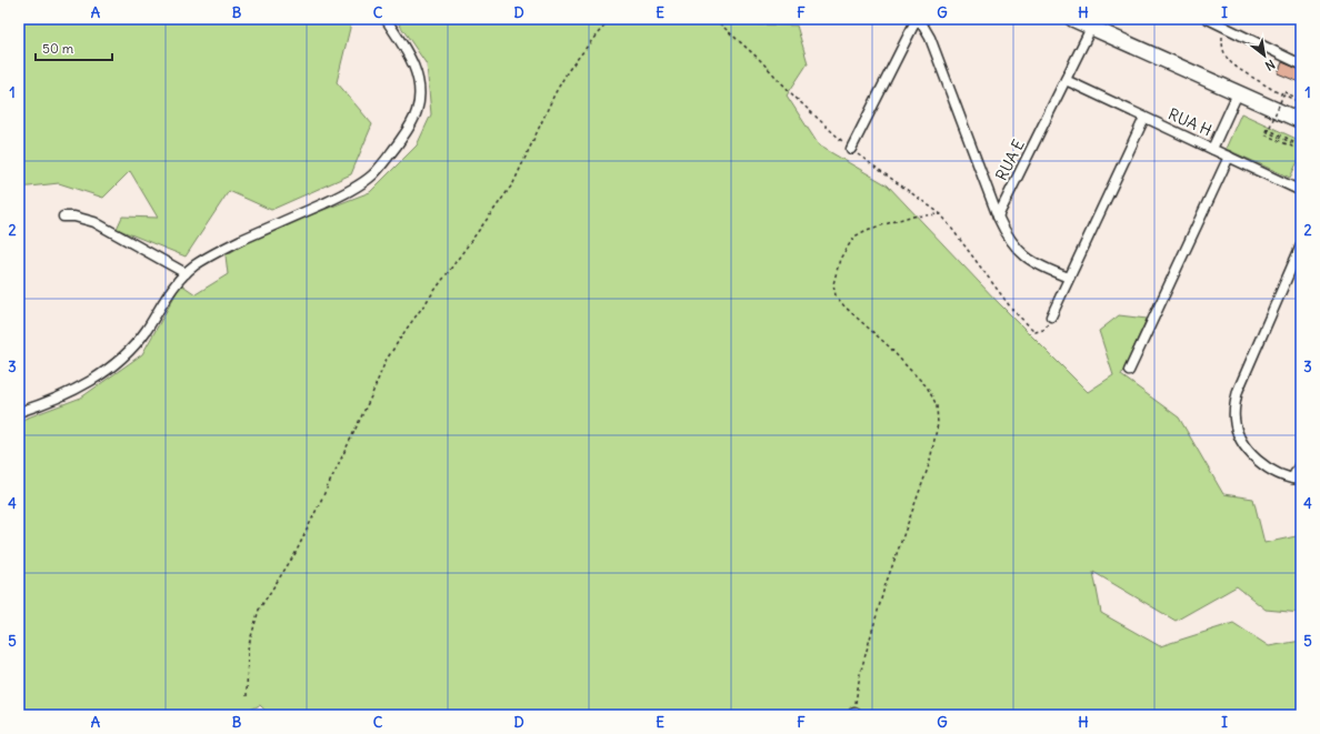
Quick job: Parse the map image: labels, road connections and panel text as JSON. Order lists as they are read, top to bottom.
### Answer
{
  "streets": {
    "street": ["RUA H", "RUA E"]
  },
  "crossings": [
    ["RUA H", "RUA E"]
  ],
  "scale_bar": "50 m",
  "north": "bottom right",
  "grid": {
    "columns": [
      "A",
      "B",
      "C",
      "D",
      "E",
      "F",
      "G",
      "H",
      "I"
    ],
    "rows": [
      "1",
      "2",
      "3",
      "4",
      "5"
    ]
  }
}
